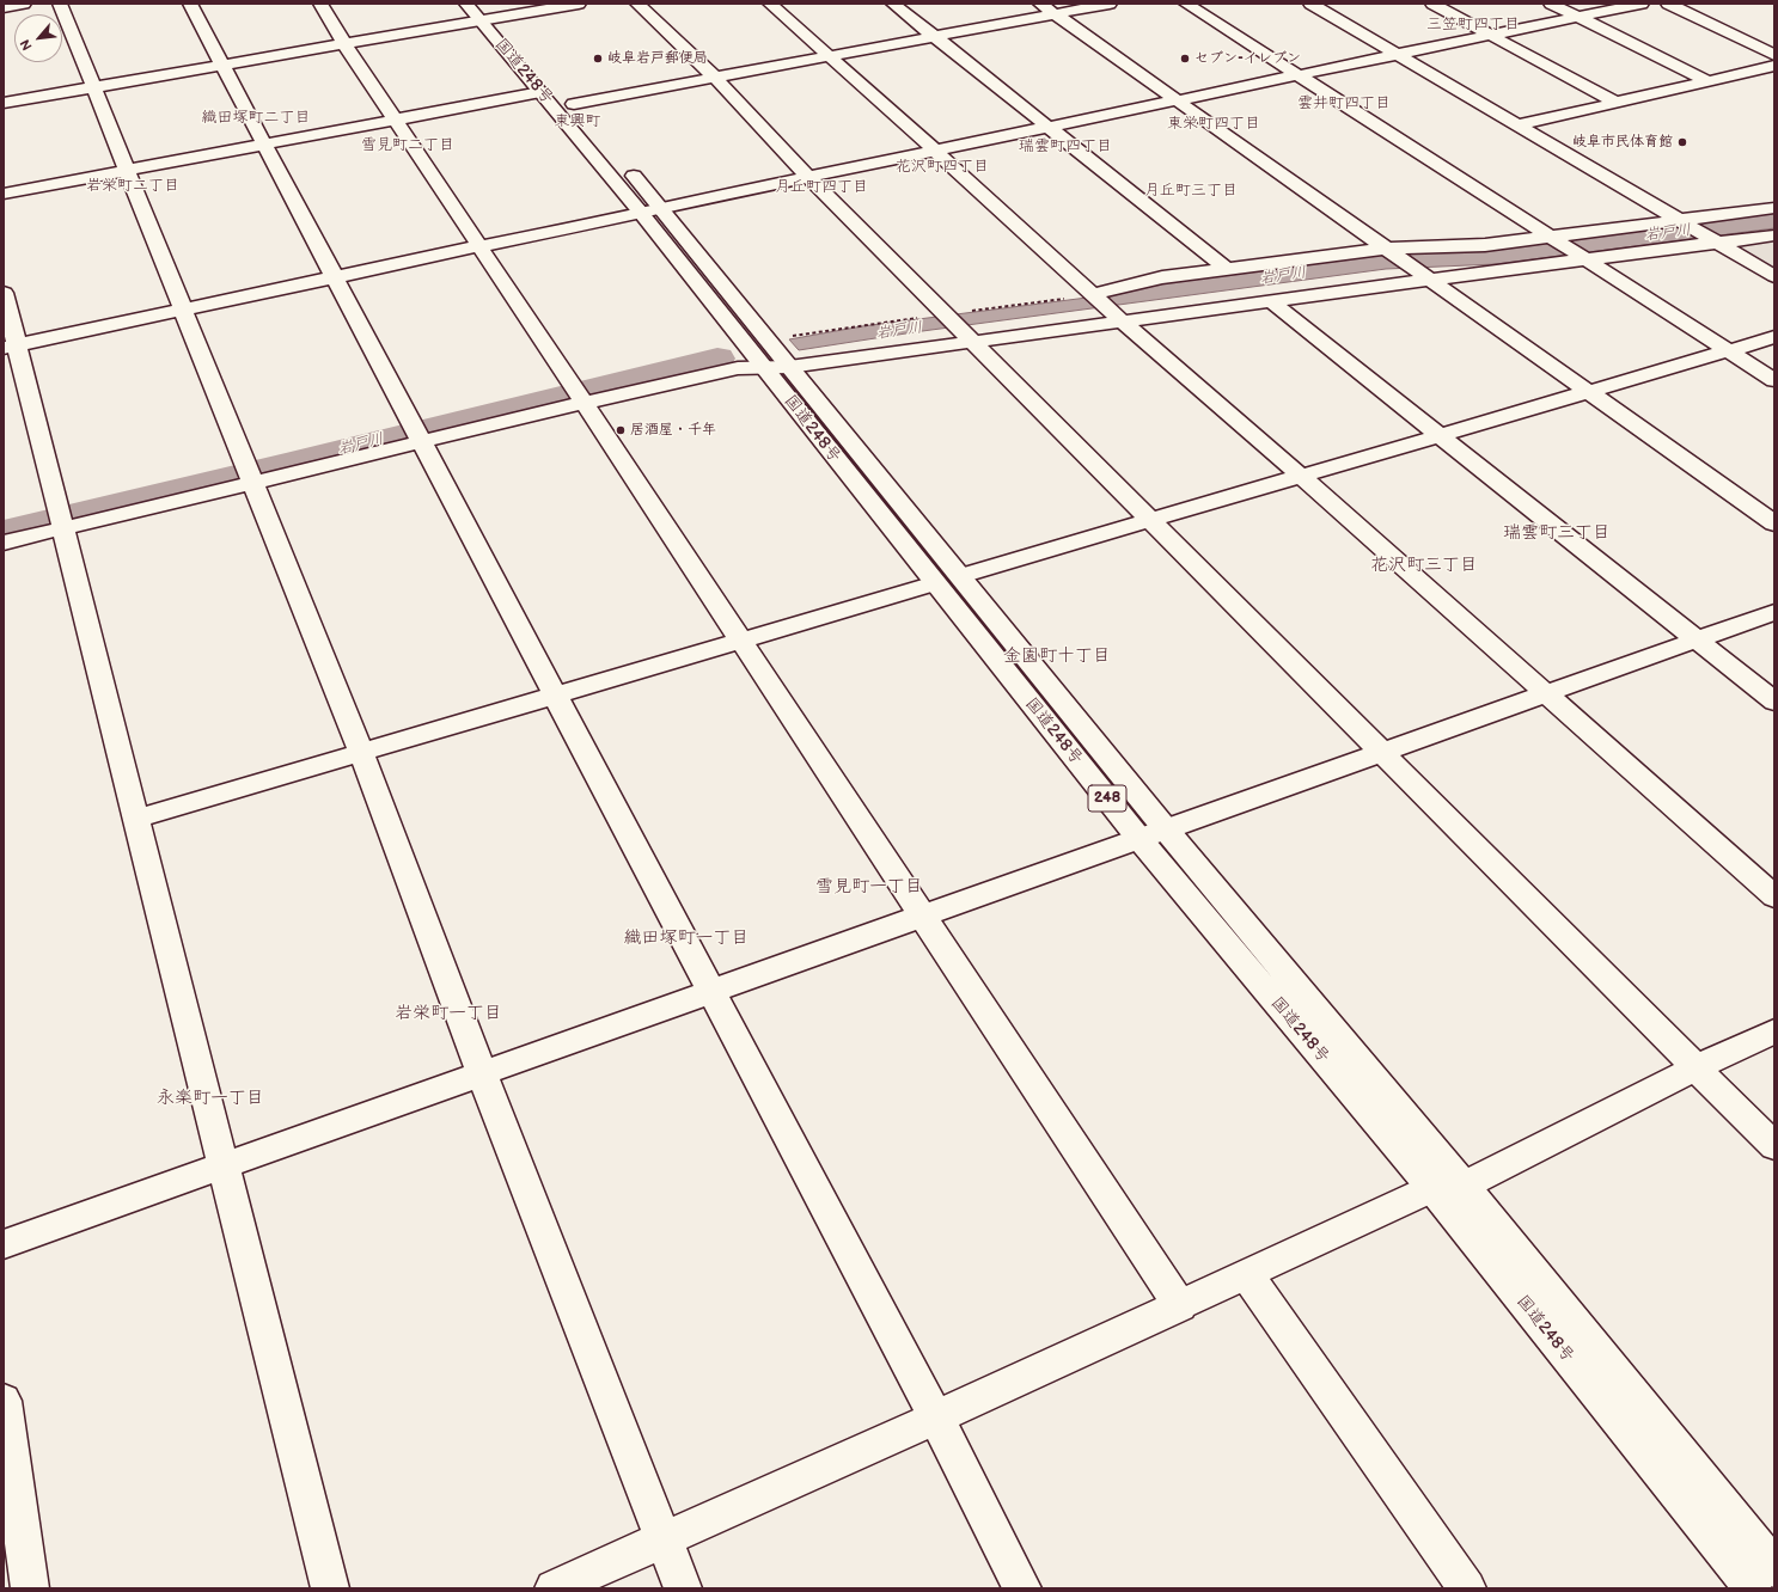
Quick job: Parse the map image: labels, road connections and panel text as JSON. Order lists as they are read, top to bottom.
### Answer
{
  "streets": {
    "main road": ["国道248号", "248"]
  },
  "districts": [
    "三笠町四丁目",
    "雲井町四丁目",
    "織田塚町二丁目",
    "東興町",
    "東栄町四丁目",
    "雪見町二丁目",
    "瑞雲町四丁目",
    "花沢町四丁目",
    "岩栄町二丁目",
    "月丘町四丁目",
    "月丘町三丁目",
    "瑞雲町三丁目",
    "花沢町三丁目",
    "金園町十丁目",
    "雪見町一丁目",
    "織田塚町一丁目",
    "岩栄町一丁目",
    "永楽町一丁目"
  ],
  "water": ["岩戸川"],
  "places": [
    "岐阜岩戸郵便局",
    "セブン-イレブン",
    "岐阜市民体育館",
    "居酒屋・千年"
  ],
  "north": "bottom left"
}
